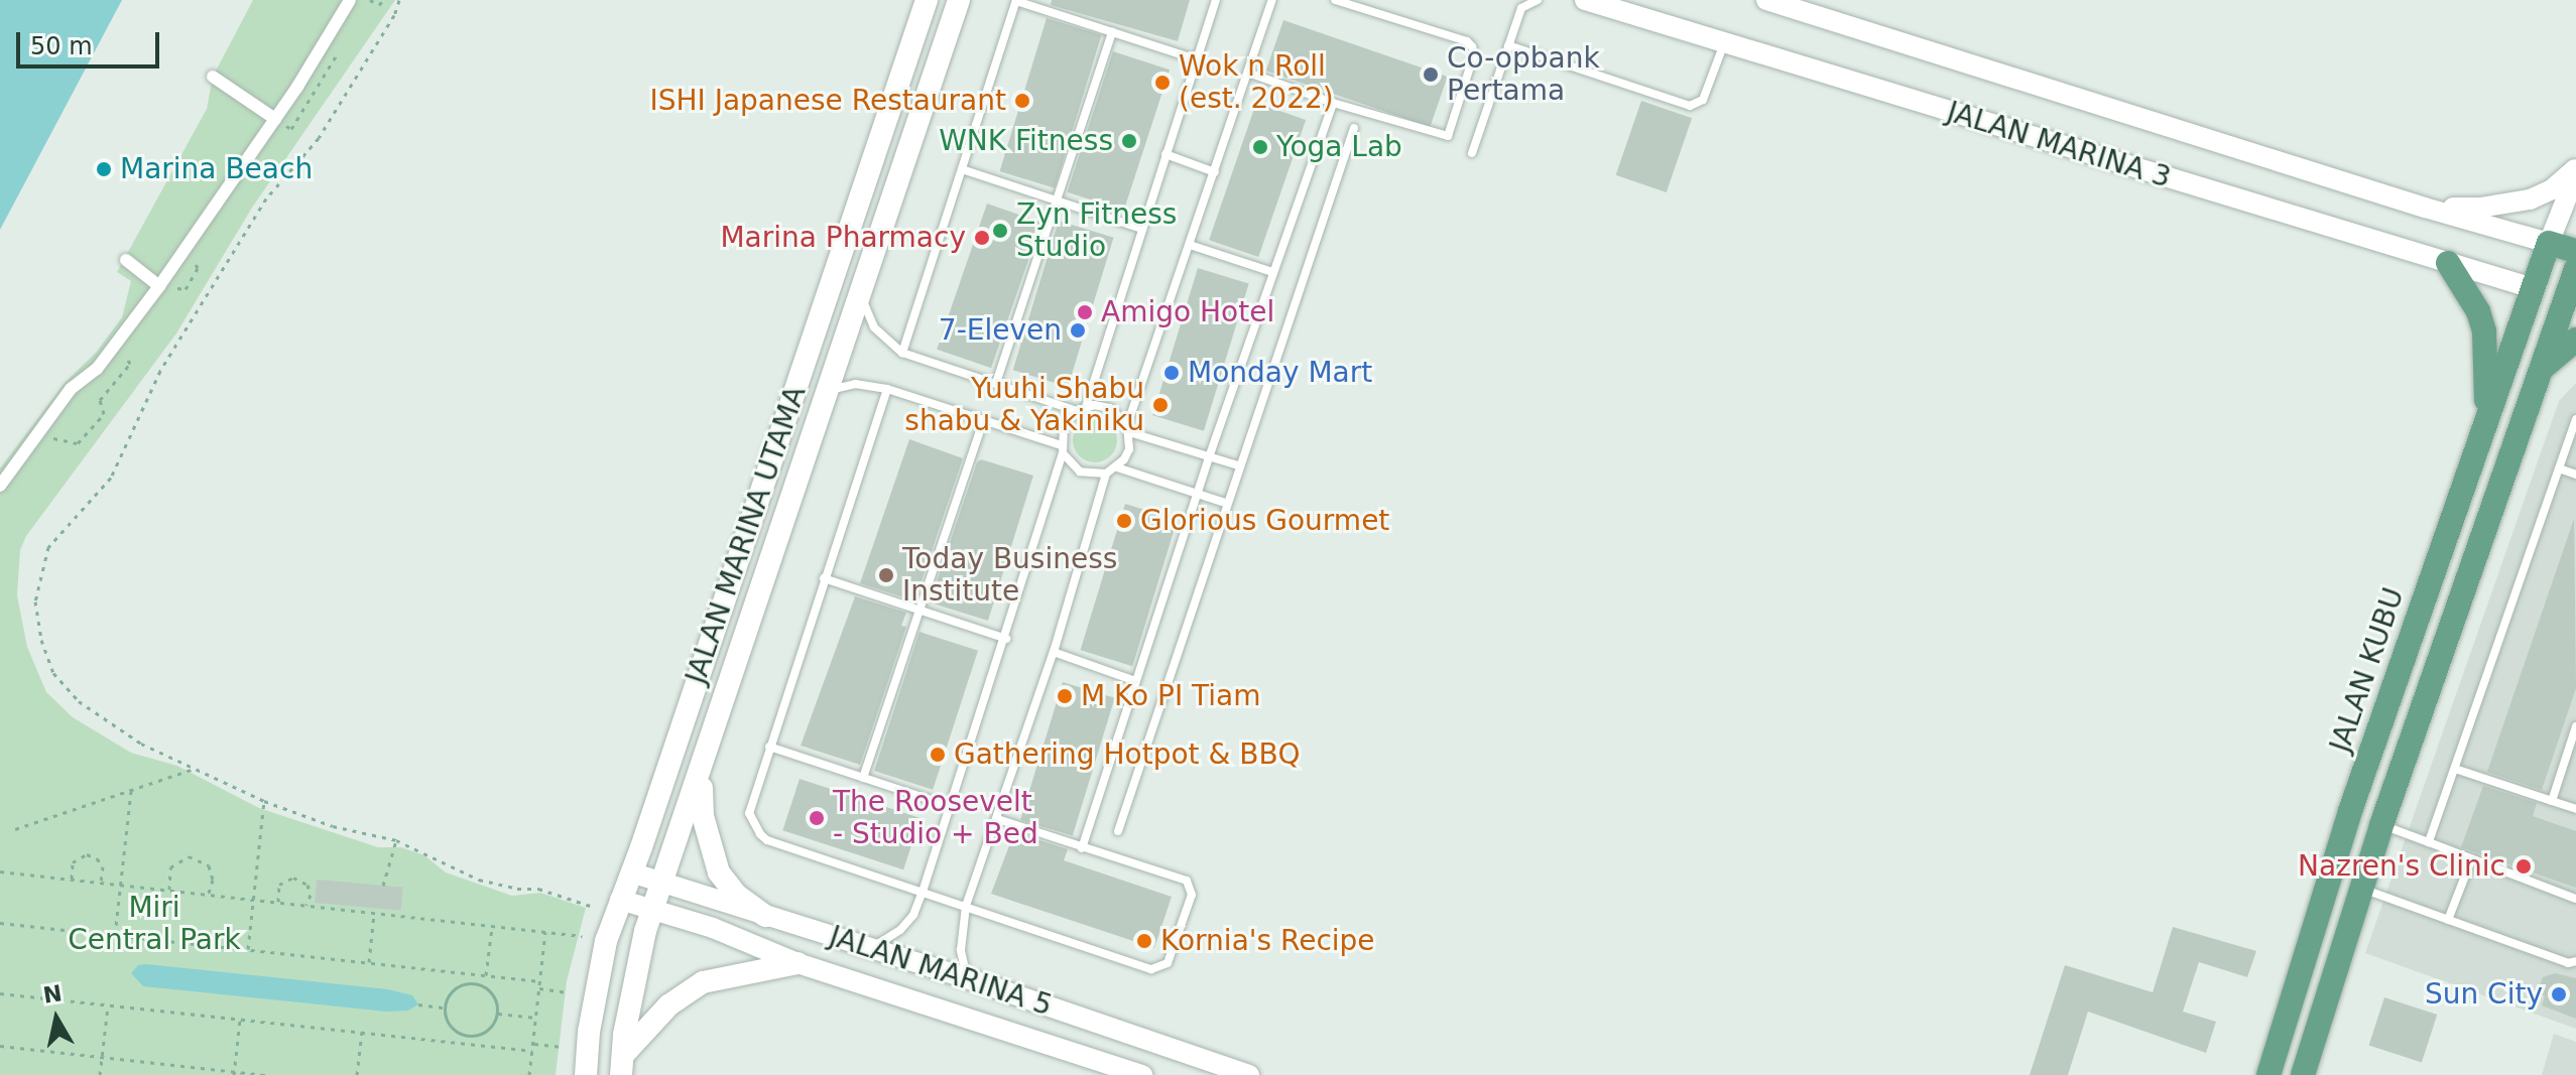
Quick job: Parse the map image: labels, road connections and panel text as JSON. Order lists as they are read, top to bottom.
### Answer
{
  "streets": {
    "main road": ["JALAN MARINA UTAMA", "JALAN KUBU"],
    "street": ["JALAN MARINA 3", "JALAN MARINA 5"]
  },
  "crossings": [
    ["JALAN MARINA 3", "JALAN KUBU"],
    ["JALAN MARINA UTAMA", "JALAN MARINA 5"]
  ],
  "parks": ["Miri Central Park"],
  "places": [
    "Co-opbank Pertama",
    "Wok n Roll (est. 2022)",
    "ISHI Japanese Restaurant",
    "WNK Fitness",
    "Yoga Lab",
    "Marina Beach",
    "Zyn Fitness Studio",
    "Marina Pharmacy",
    "Amigo Hotel",
    "7-Eleven",
    "Monday Mart",
    "Yuuhi Shabu shabu & Yakiniku",
    "Glorious Gourmet",
    "Today Business Institute",
    "M Ko PI Tiam",
    "Gathering Hotpot & BBQ",
    "The Roosevelt - Studio + Bed",
    "Nazren's Clinic",
    "Kornia's Recipe",
    "Sun City"
  ],
  "scale_bar": "50 m",
  "north": "top"
}
